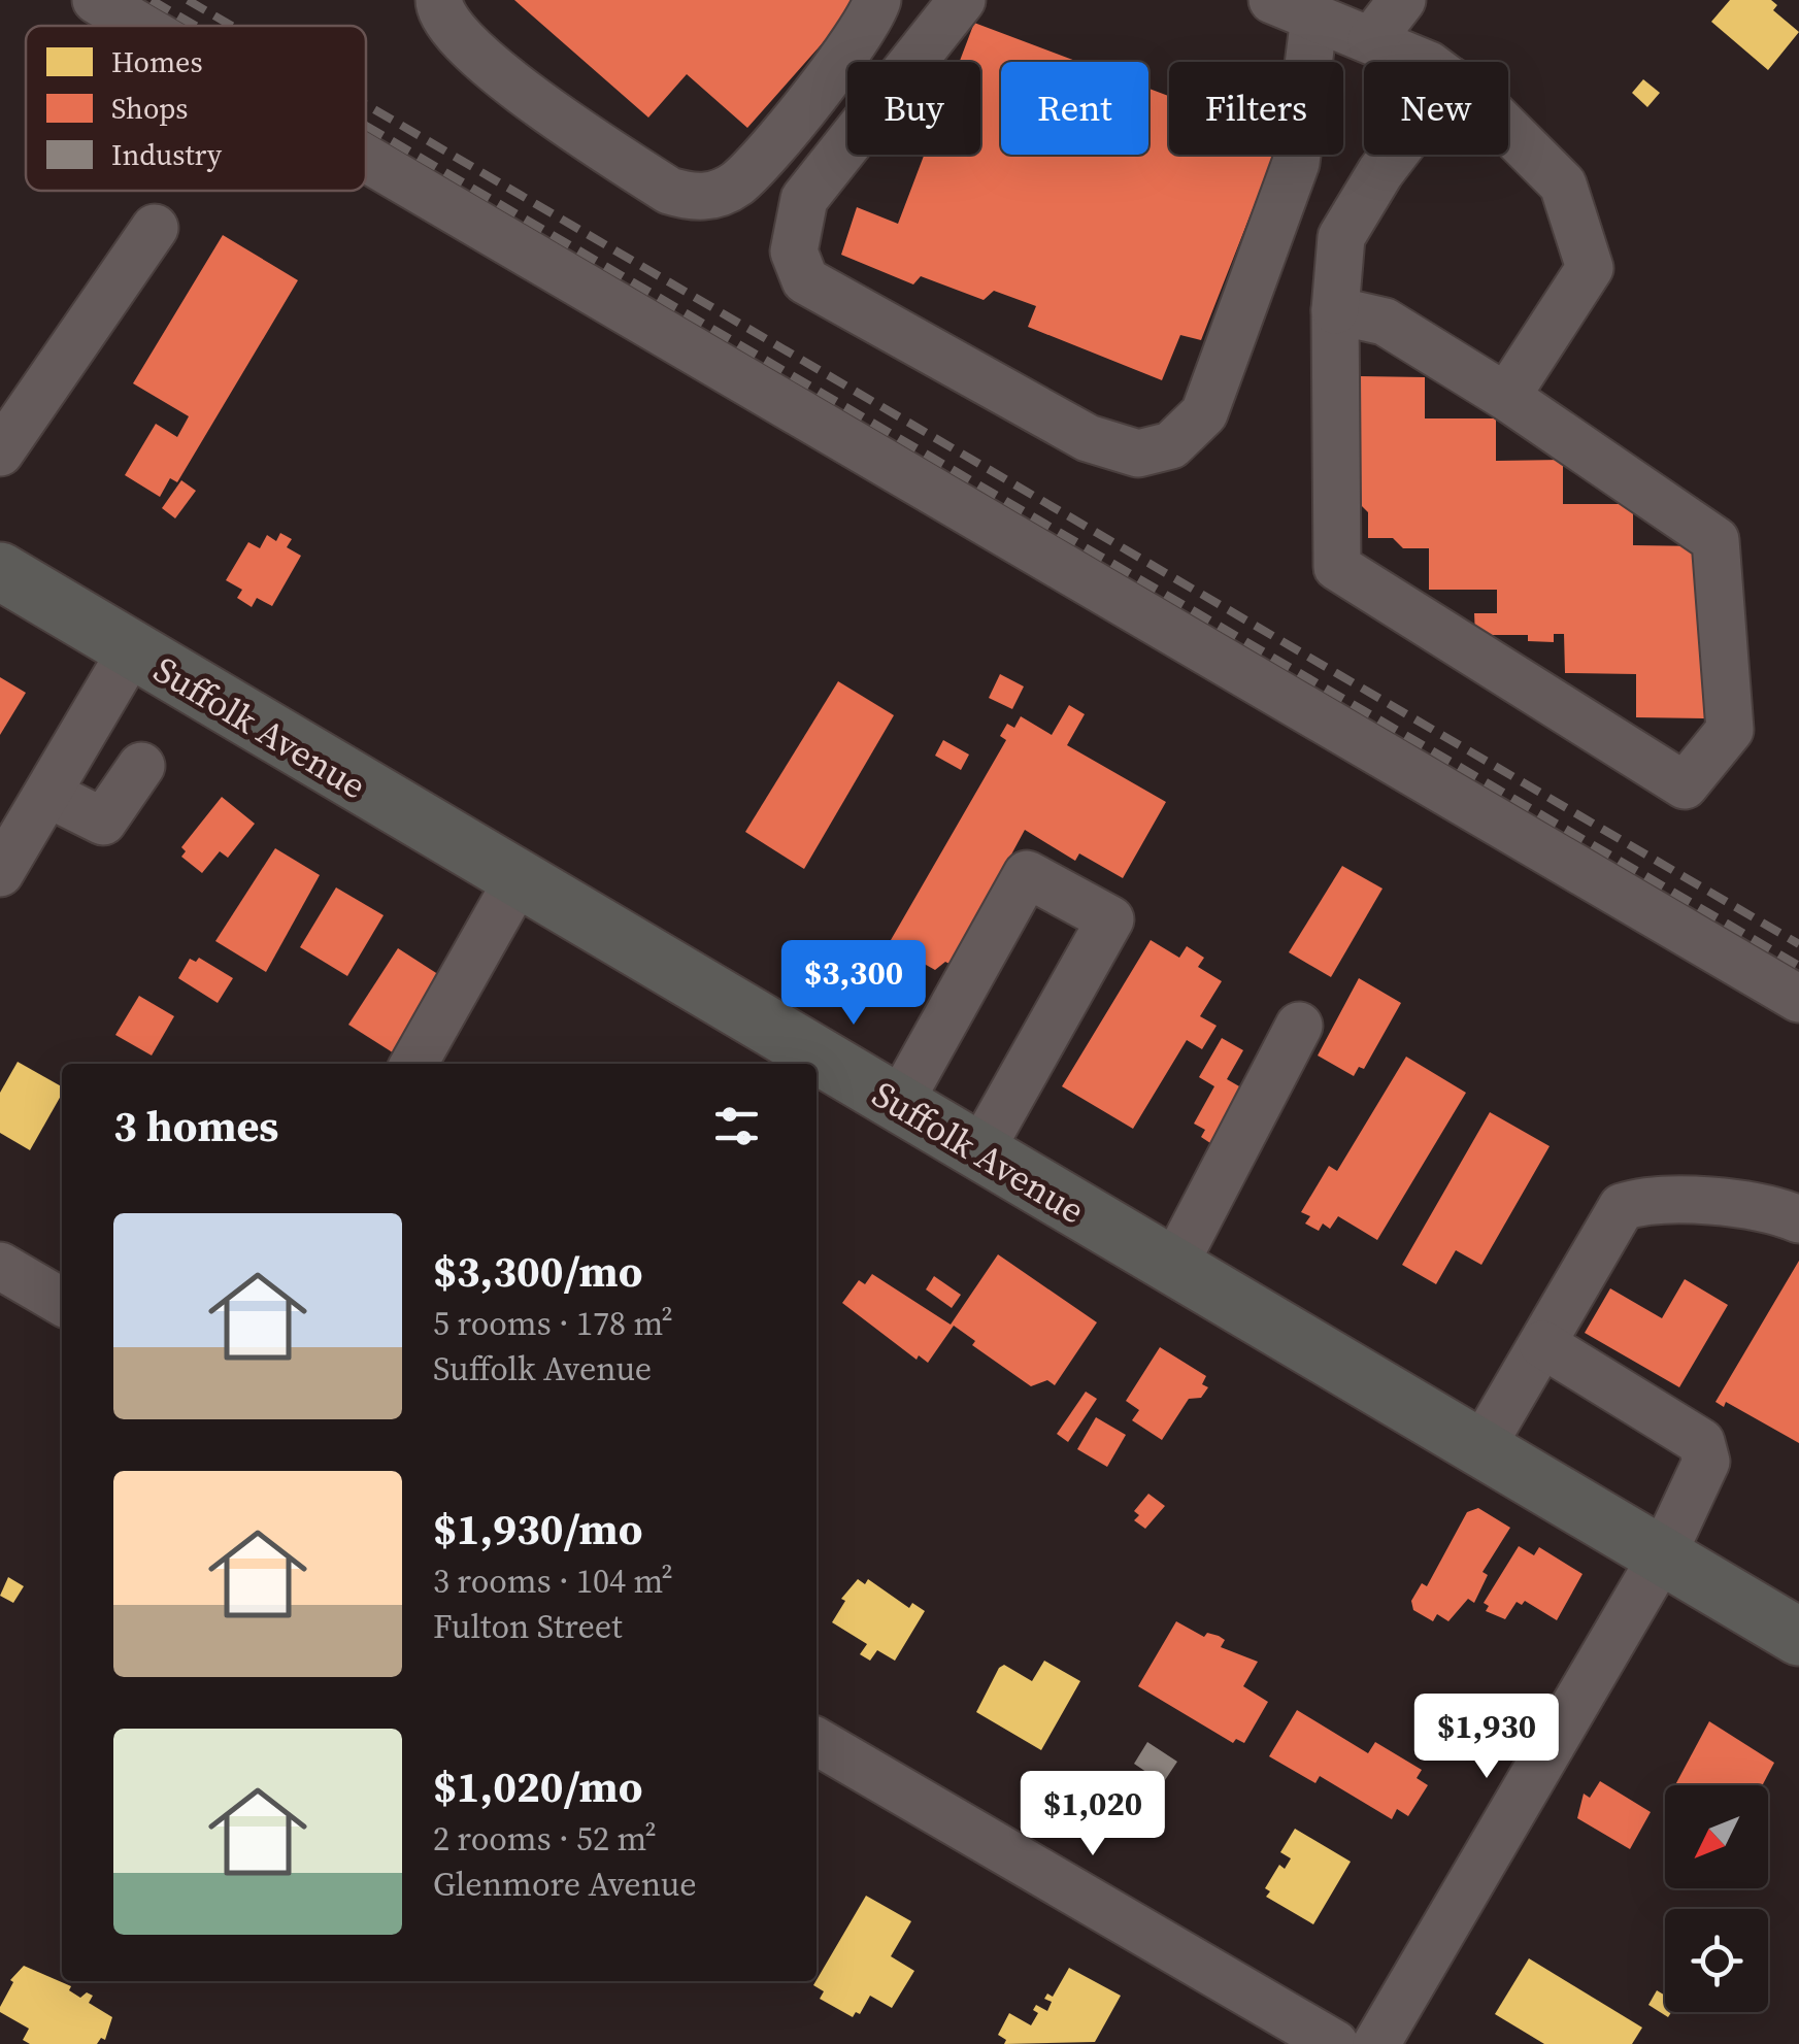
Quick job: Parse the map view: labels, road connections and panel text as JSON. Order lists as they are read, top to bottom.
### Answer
{
  "streets": {
    "main road": ["Suffolk Avenue"]
  },
  "legend": ["Homes", "Shops", "Industry"],
  "north": "bottom left",
  "page": {
    "chip": [
      "Buy",
      "Rent",
      "Filters",
      "New"
    ],
    "price": ["$3,300", "$1,930", "$1,020"],
    "heading": "3 homes",
    "list": [
      {
        "name": "$3,300/mo",
        "note": "5 rooms · 178 m² · Suffolk Avenue"
      },
      {
        "name": "$1,930/mo",
        "note": "3 rooms · 104 m² · Fulton Street"
      },
      {
        "name": "$1,020/mo",
        "note": "2 rooms · 52 m² · Glenmore Avenue"
      }
    ]
  }
}
